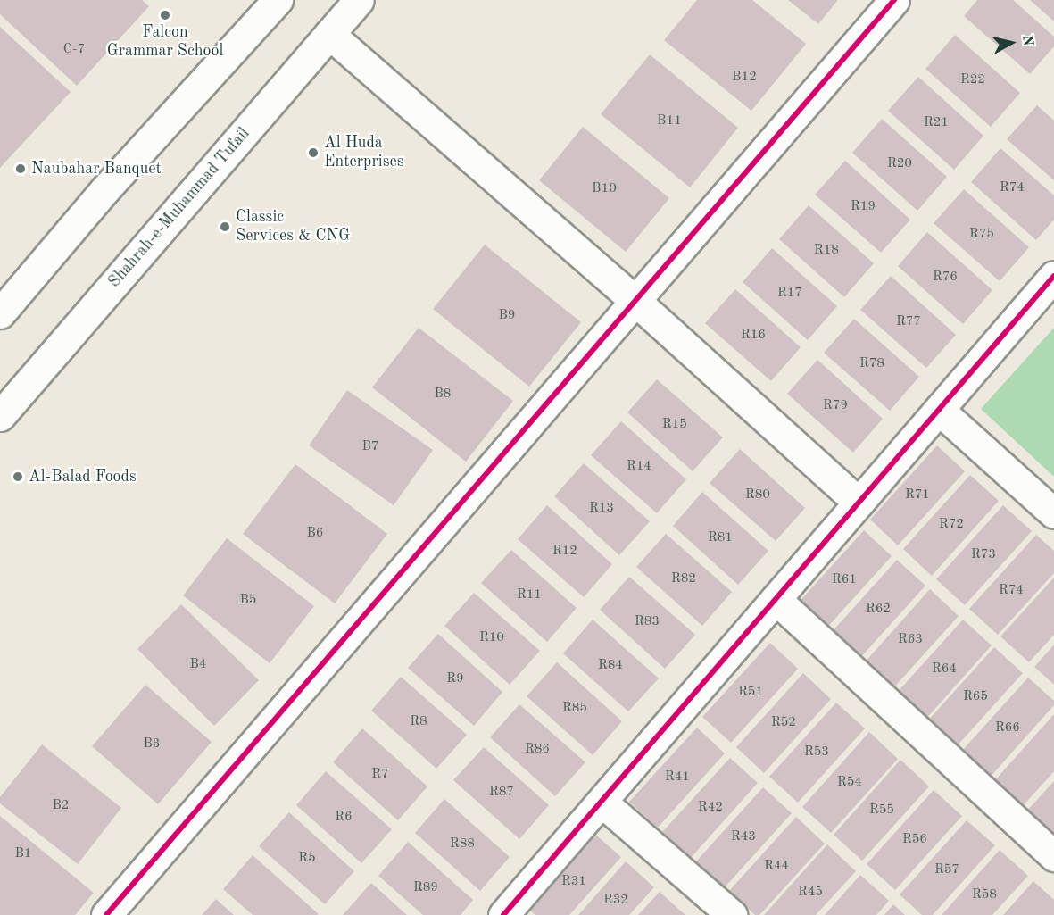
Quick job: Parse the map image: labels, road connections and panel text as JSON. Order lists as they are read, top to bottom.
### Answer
{
  "streets": {
    "street": ["Shahrah-e-Muhammad Tufail"]
  },
  "places": [
    "Falcon Grammar School",
    "Al Huda Enterprises",
    "Naubahar Banquet",
    "Classic Services & CNG",
    "Al-Balad Foods"
  ],
  "house_numbers": [
    "C-7",
    "B12",
    "R22",
    "B11",
    "R21",
    "R20",
    "R74",
    "B10",
    "R19",
    "R75",
    "R18",
    "R76",
    "R17",
    "B9",
    "R77",
    "R16",
    "R78",
    "B8",
    "R79",
    "R15",
    "B7",
    "R14",
    "R80",
    "R71",
    "R13",
    "R72",
    "B6",
    "R81",
    "R12",
    "R73",
    "R82",
    "R61",
    "R74",
    "R11",
    "B5",
    "R62",
    "R83",
    "R10",
    "R63",
    "B4",
    "R84",
    "R64",
    "R9",
    "R51",
    "R65",
    "R85",
    "R8",
    "R52",
    "R66",
    "B3",
    "R86",
    "R53",
    "R7",
    "R41",
    "R54",
    "R87",
    "B2",
    "R42",
    "R55",
    "R6",
    "R43",
    "R56",
    "R88",
    "B1",
    "R5",
    "R44",
    "R57",
    "R31",
    "R89",
    "R45",
    "R58",
    "R32"
  ],
  "north": "right"
}
